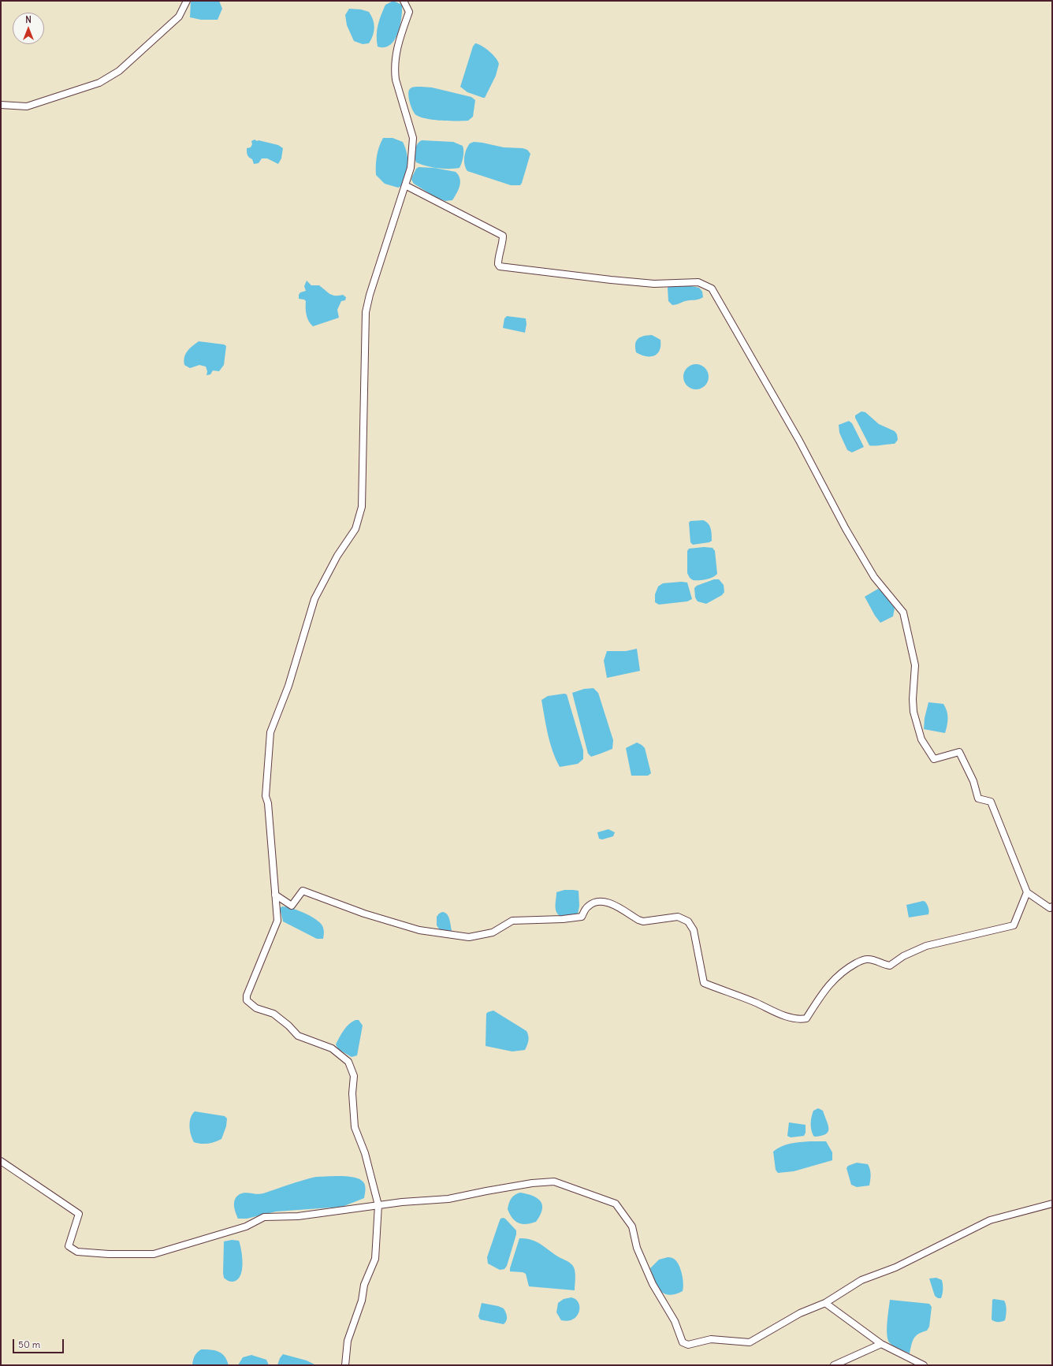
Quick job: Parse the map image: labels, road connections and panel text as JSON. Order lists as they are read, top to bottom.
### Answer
{
  "scale_bar": "50 m",
  "north": "top"
}
